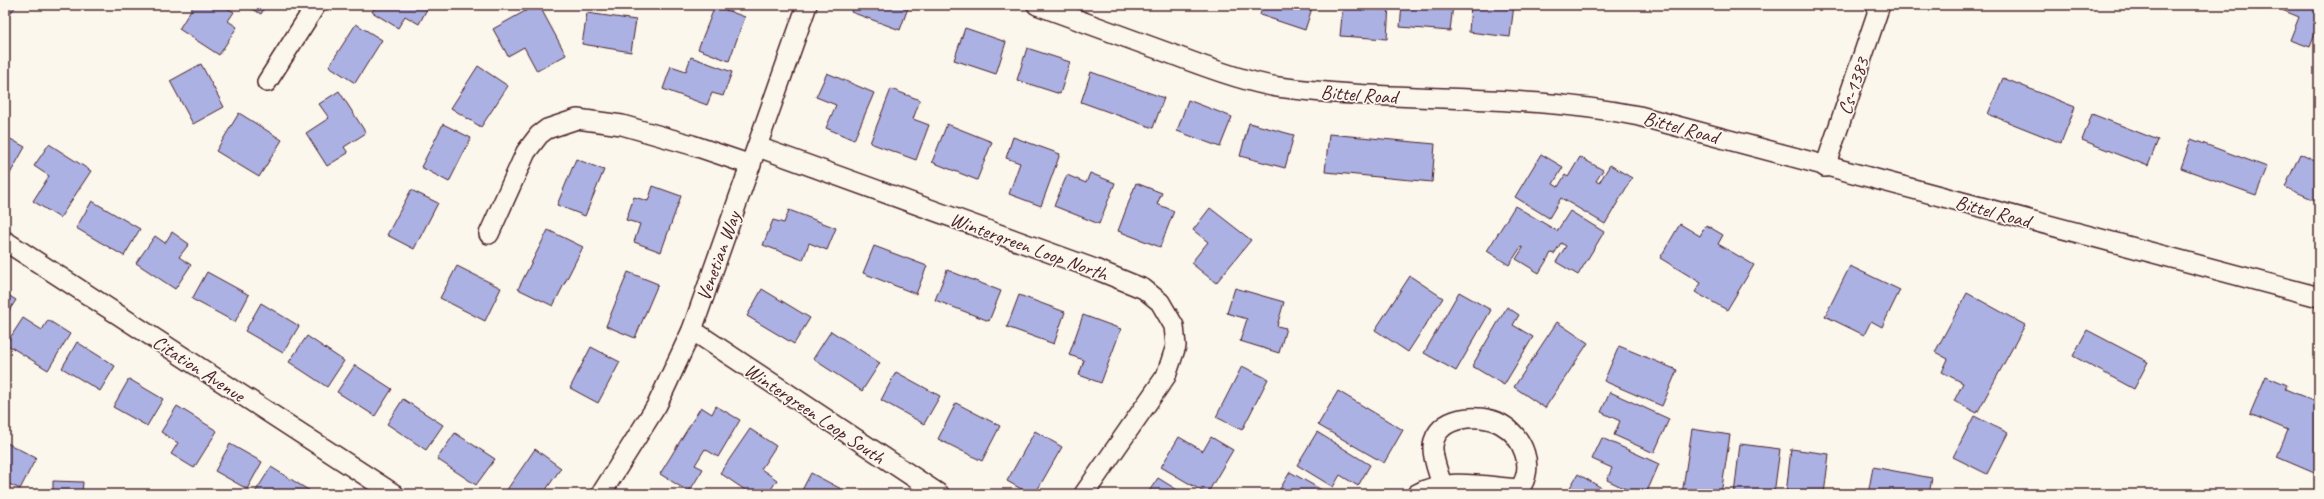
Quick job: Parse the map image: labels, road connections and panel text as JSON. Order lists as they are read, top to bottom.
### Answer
{
  "streets": {
    "street": [
      "Cs-1383",
      "Bittel Road",
      "Wintergreen Loop North",
      "Venetian Way",
      "Citation Avenue",
      "Wintergreen Loop South"
    ]
  },
  "crossings": [
    ["Cs-1383", "Bittel Road"],
    ["Wintergreen Loop North", "Venetian Way"],
    ["Venetian Way", "Wintergreen Loop South"]
  ]
}
